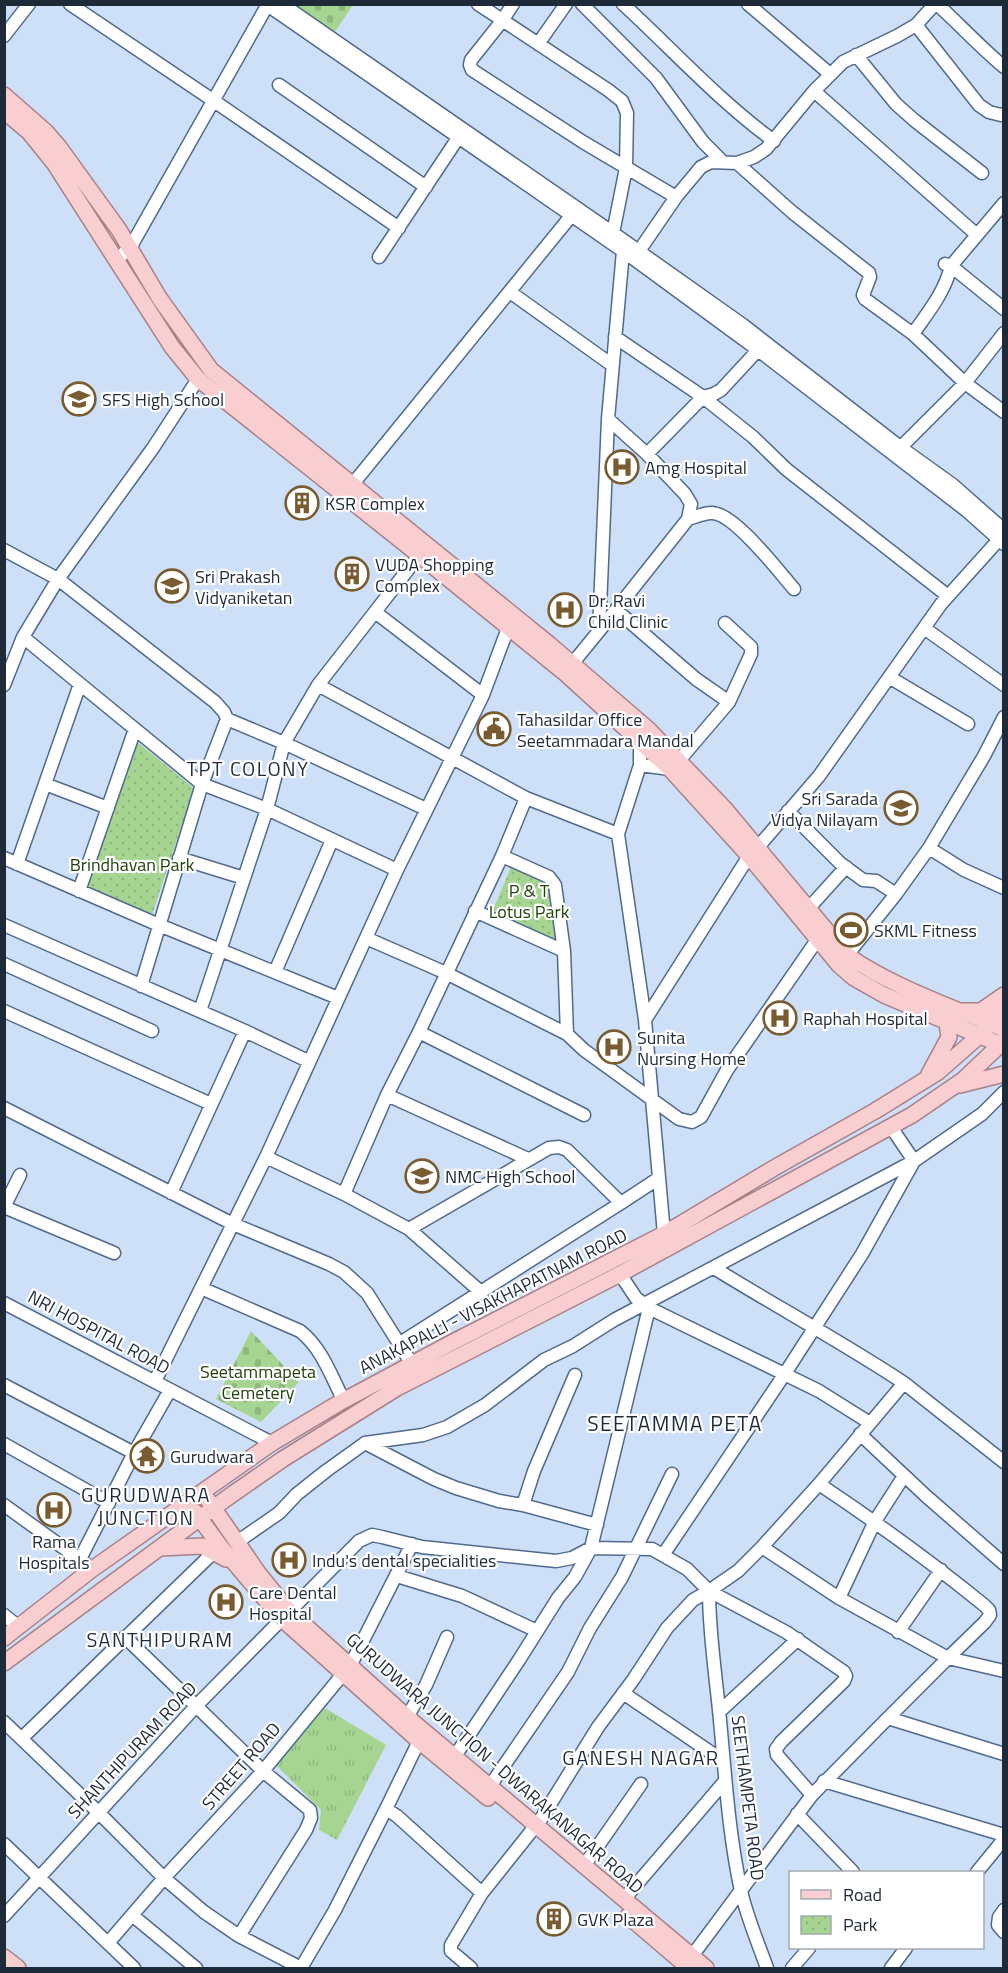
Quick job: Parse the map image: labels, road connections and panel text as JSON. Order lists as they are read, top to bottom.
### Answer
{
  "streets": {
    "main road": ["ANAKAPALLI - VISAKHAPATNAM ROAD", "GURUDWARA JUNCTION - DWARAKANAGAR ROAD"],
    "street": [
      "NRI HOSPITAL ROAD",
      "SHANTHIPURAM ROAD",
      "STREET ROAD",
      "SEETHAMPETA ROAD"
    ]
  },
  "crossings": [
    ["ANAKAPALLI - VISAKHAPATNAM ROAD", "NRI HOSPITAL ROAD"],
    ["ANAKAPALLI - VISAKHAPATNAM ROAD", "GURUDWARA JUNCTION - DWARAKANAGAR ROAD"],
    ["SHANTHIPURAM ROAD", "GURUDWARA JUNCTION - DWARAKANAGAR ROAD"],
    ["SHANTHIPURAM ROAD", "STREET ROAD"],
    ["GURUDWARA JUNCTION - DWARAKANAGAR ROAD", "STREET ROAD"]
  ],
  "districts": [
    "TPT COLONY",
    "SEETAMMA PETA",
    "GURUDWARA JUNCTION",
    "SANTHIPURAM",
    "GANESH NAGAR"
  ],
  "parks": ["Brindhavan Park", "P & T Lotus Park", "Seetammapeta Cemetery"],
  "places": {
    "school or university": [
      "SFS High School",
      "Sri Prakash Vidyaniketan",
      "Sri Sarada Vidya Nilayam",
      "NMC High School"
    ],
    "hospital": [
      "Amg Hospital",
      "Dr. Ravi Child Clinic",
      "Raphah Hospital",
      "Sunita Nursing Home",
      "Rama Hospitals",
      "Indu's dental specialities",
      "Care Dental Hospital"
    ],
    "building": ["KSR Complex", "VUDA Shopping Complex", "GVK Plaza"],
    "public building": ["Tahasildar Office Seetammadara Mandal"],
    "sports": ["SKML Fitness"],
    "temple": ["Gurudwara"]
  },
  "legend": ["Road", "Park"]
}
